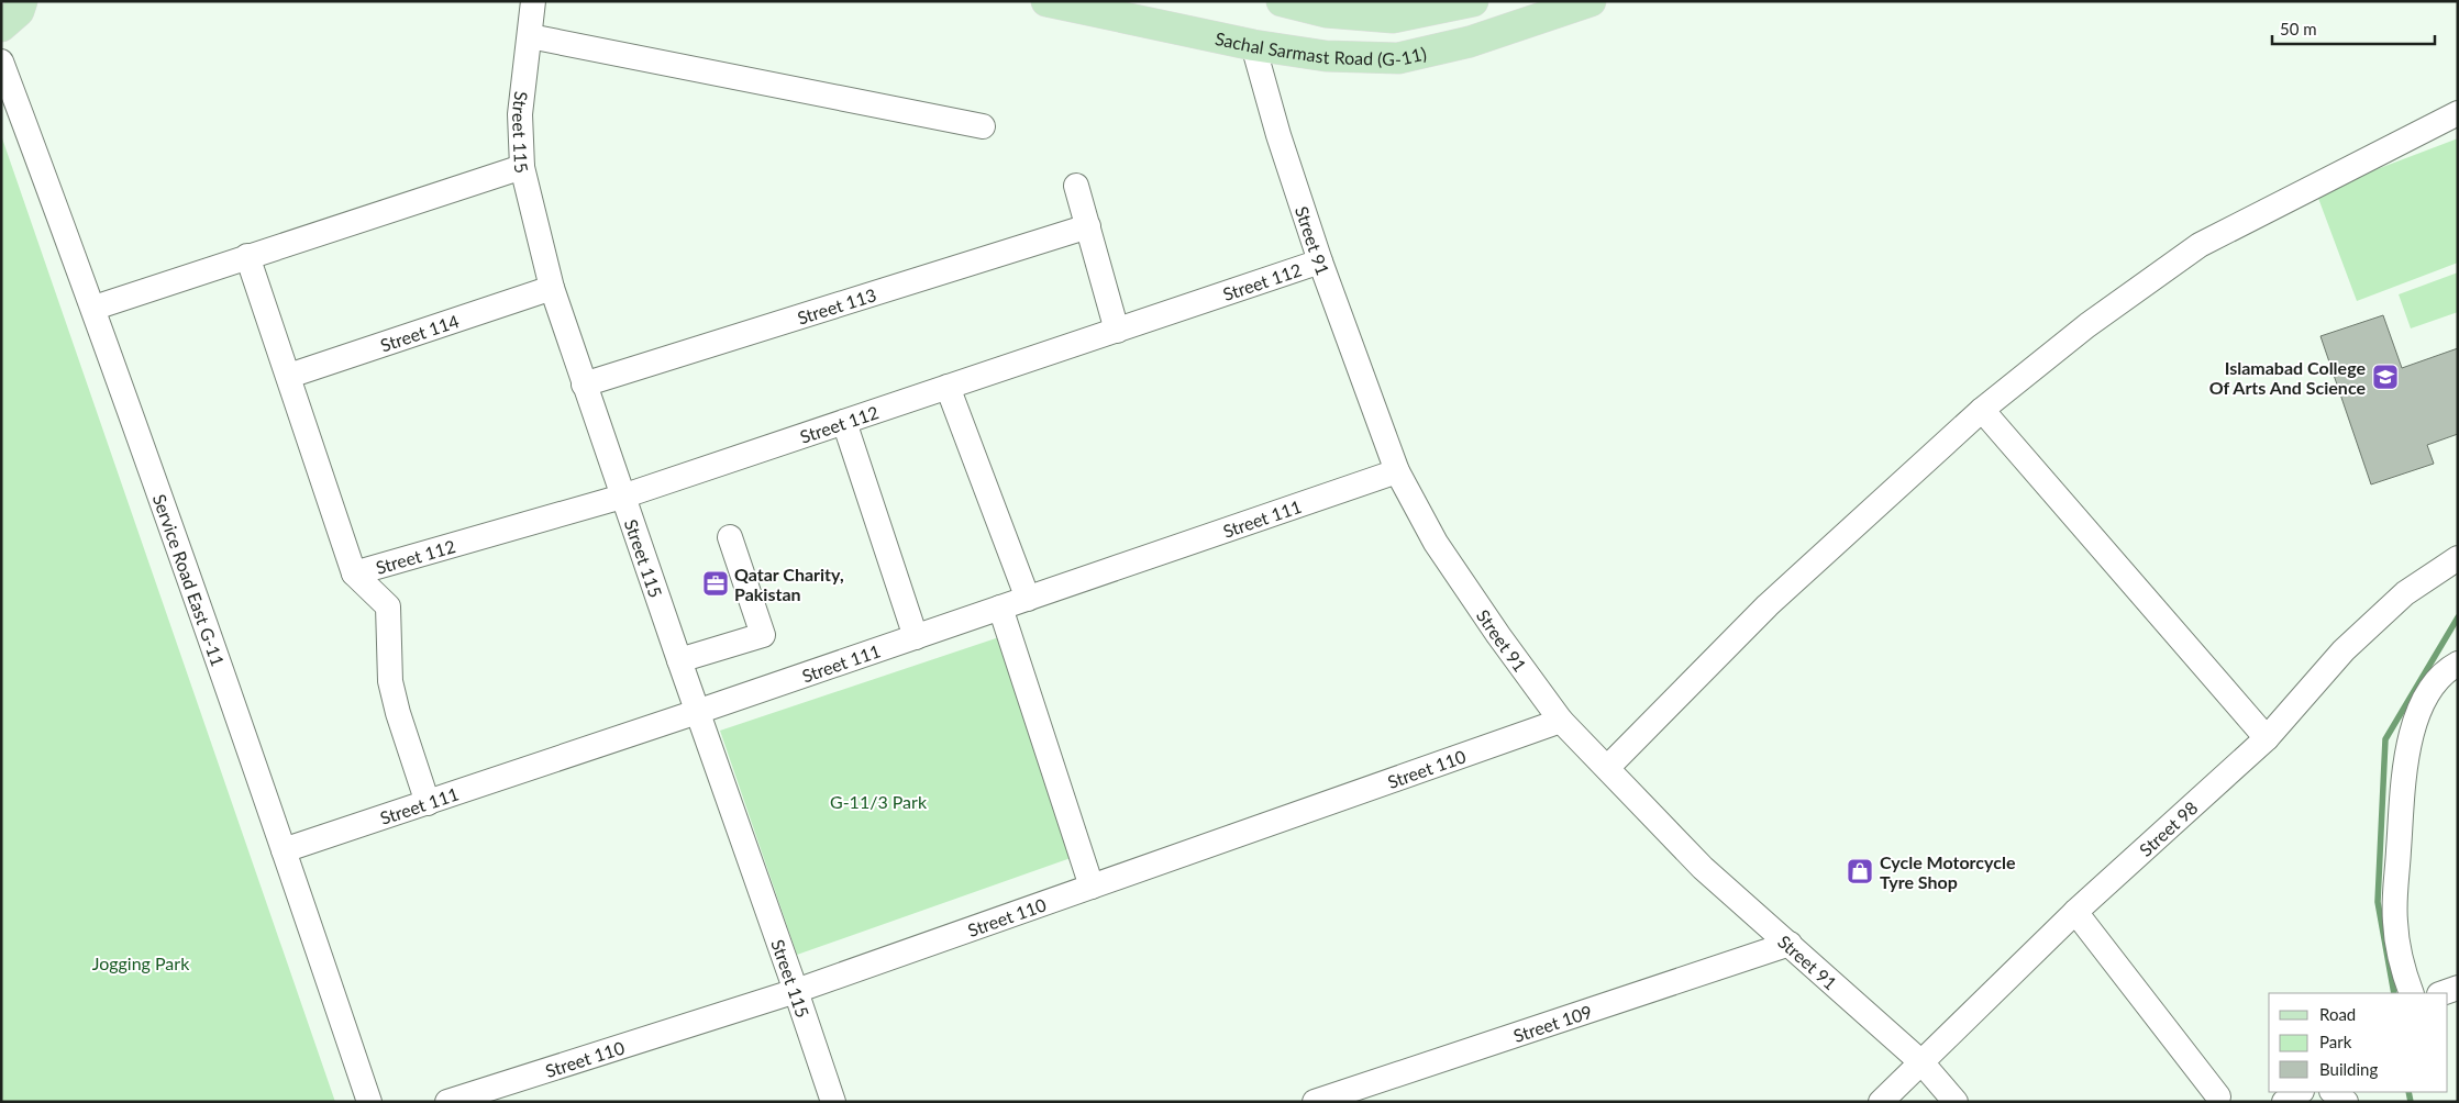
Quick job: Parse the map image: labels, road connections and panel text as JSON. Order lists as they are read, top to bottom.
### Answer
{
  "streets": {
    "main road": ["Sachal Sarmast Road (G-11)"],
    "street": [
      "Street 115",
      "Street 91",
      "Street 112",
      "Street 113",
      "Street 114",
      "Street 111",
      "Service Road East G-11",
      "Street 110",
      "Street 98",
      "Street 109"
    ]
  },
  "crossings": [
    ["Sachal Sarmast Road (G-11)", "Street 91"],
    ["Street 115", "Street 112"],
    ["Street 115", "Street 113"],
    ["Street 115", "Street 114"],
    ["Street 115", "Street 111"],
    ["Street 115", "Street 110"],
    ["Street 91", "Street 112"],
    ["Street 91", "Street 111"],
    ["Street 91", "Street 110"],
    ["Street 91", "Street 98"],
    ["Street 91", "Street 109"],
    ["Street 111", "Service Road East G-11"]
  ],
  "parks": ["G-11/3 Park", "Jogging Park"],
  "places": {
    "school or university": ["Islamabad College Of Arts And Science"],
    "office": ["Qatar Charity, Pakistan"],
    "shop": ["Cycle Motorcycle Tyre Shop"]
  },
  "legend": ["Road", "Park", "Building"],
  "scale_bar": "50 m"
}
